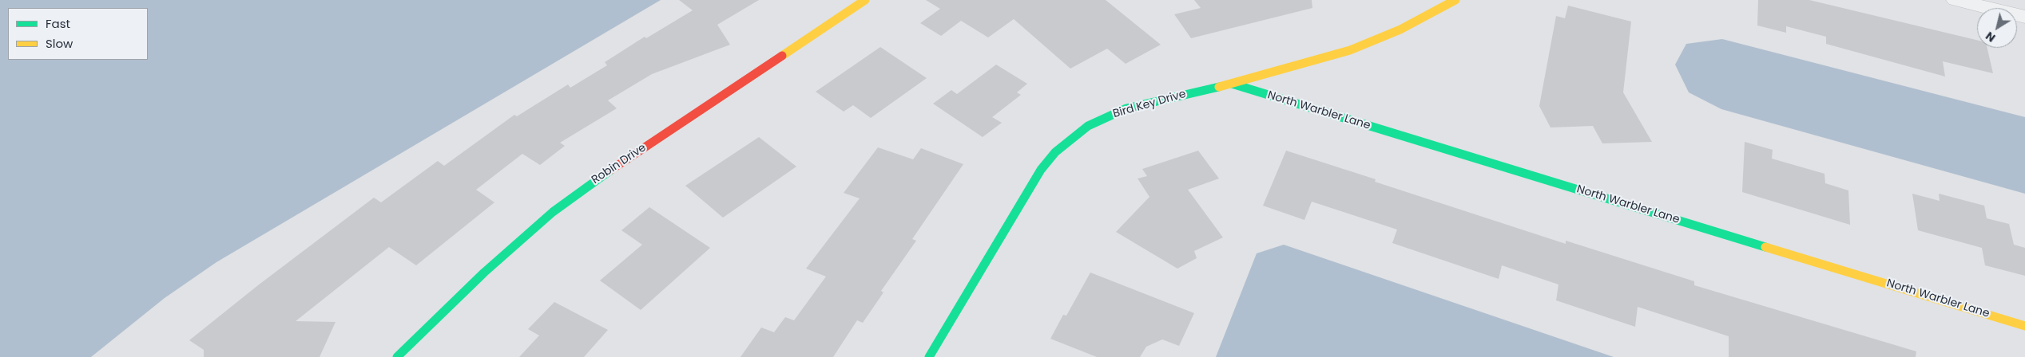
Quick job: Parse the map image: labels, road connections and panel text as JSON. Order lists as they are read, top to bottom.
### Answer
{
  "streets": {
    "street": ["Bird Key Drive", "North Warbler Lane", "Robin Drive"]
  },
  "crossings": [
    ["Bird Key Drive", "North Warbler Lane"]
  ],
  "legend": ["Fast", "Slow"],
  "north": "bottom left"
}
